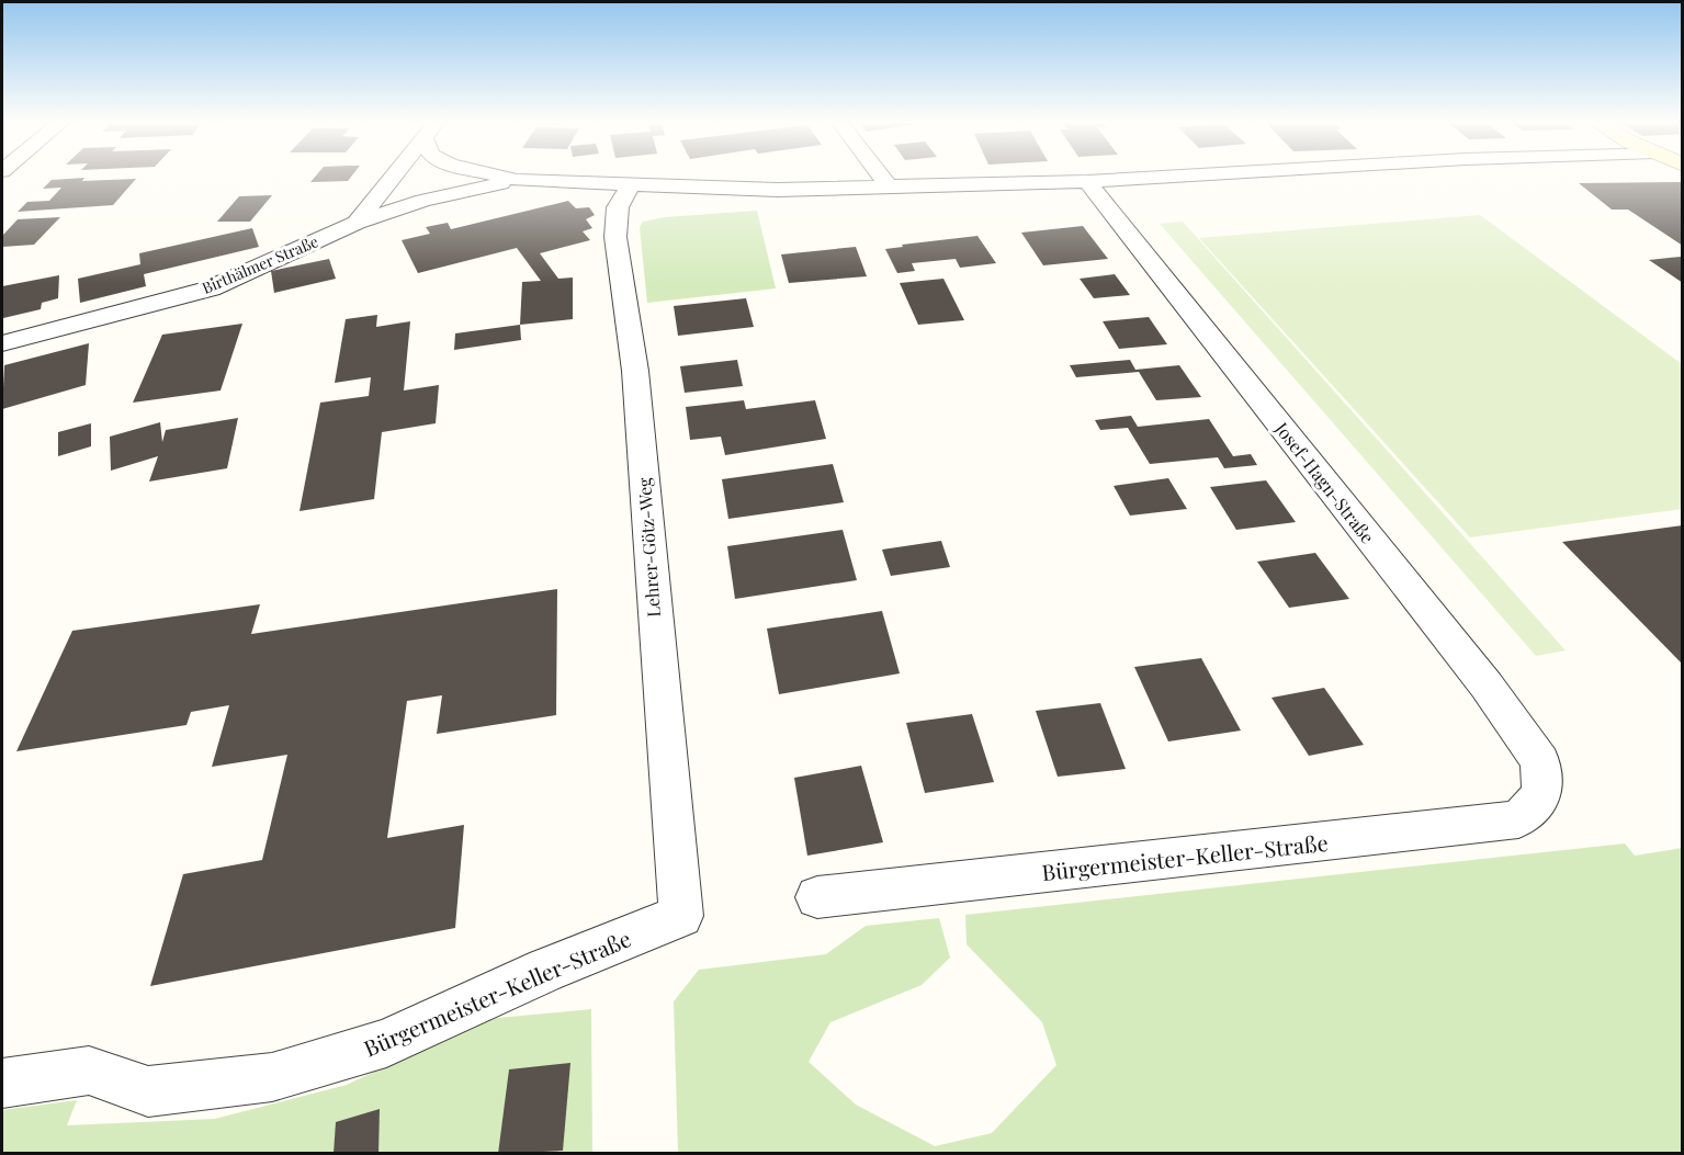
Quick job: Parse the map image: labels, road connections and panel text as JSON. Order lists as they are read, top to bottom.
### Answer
{
  "streets": {
    "street": [
      "Birthälmer Straße",
      "Josef-Hagn-Straße",
      "Lehrer-Götz-Weg",
      "Bürgermeister-Keller-Straße"
    ]
  },
  "crossings": [
    ["Josef-Hagn-Straße", "Bürgermeister-Keller-Straße"],
    ["Lehrer-Götz-Weg", "Bürgermeister-Keller-Straße"]
  ]
}
